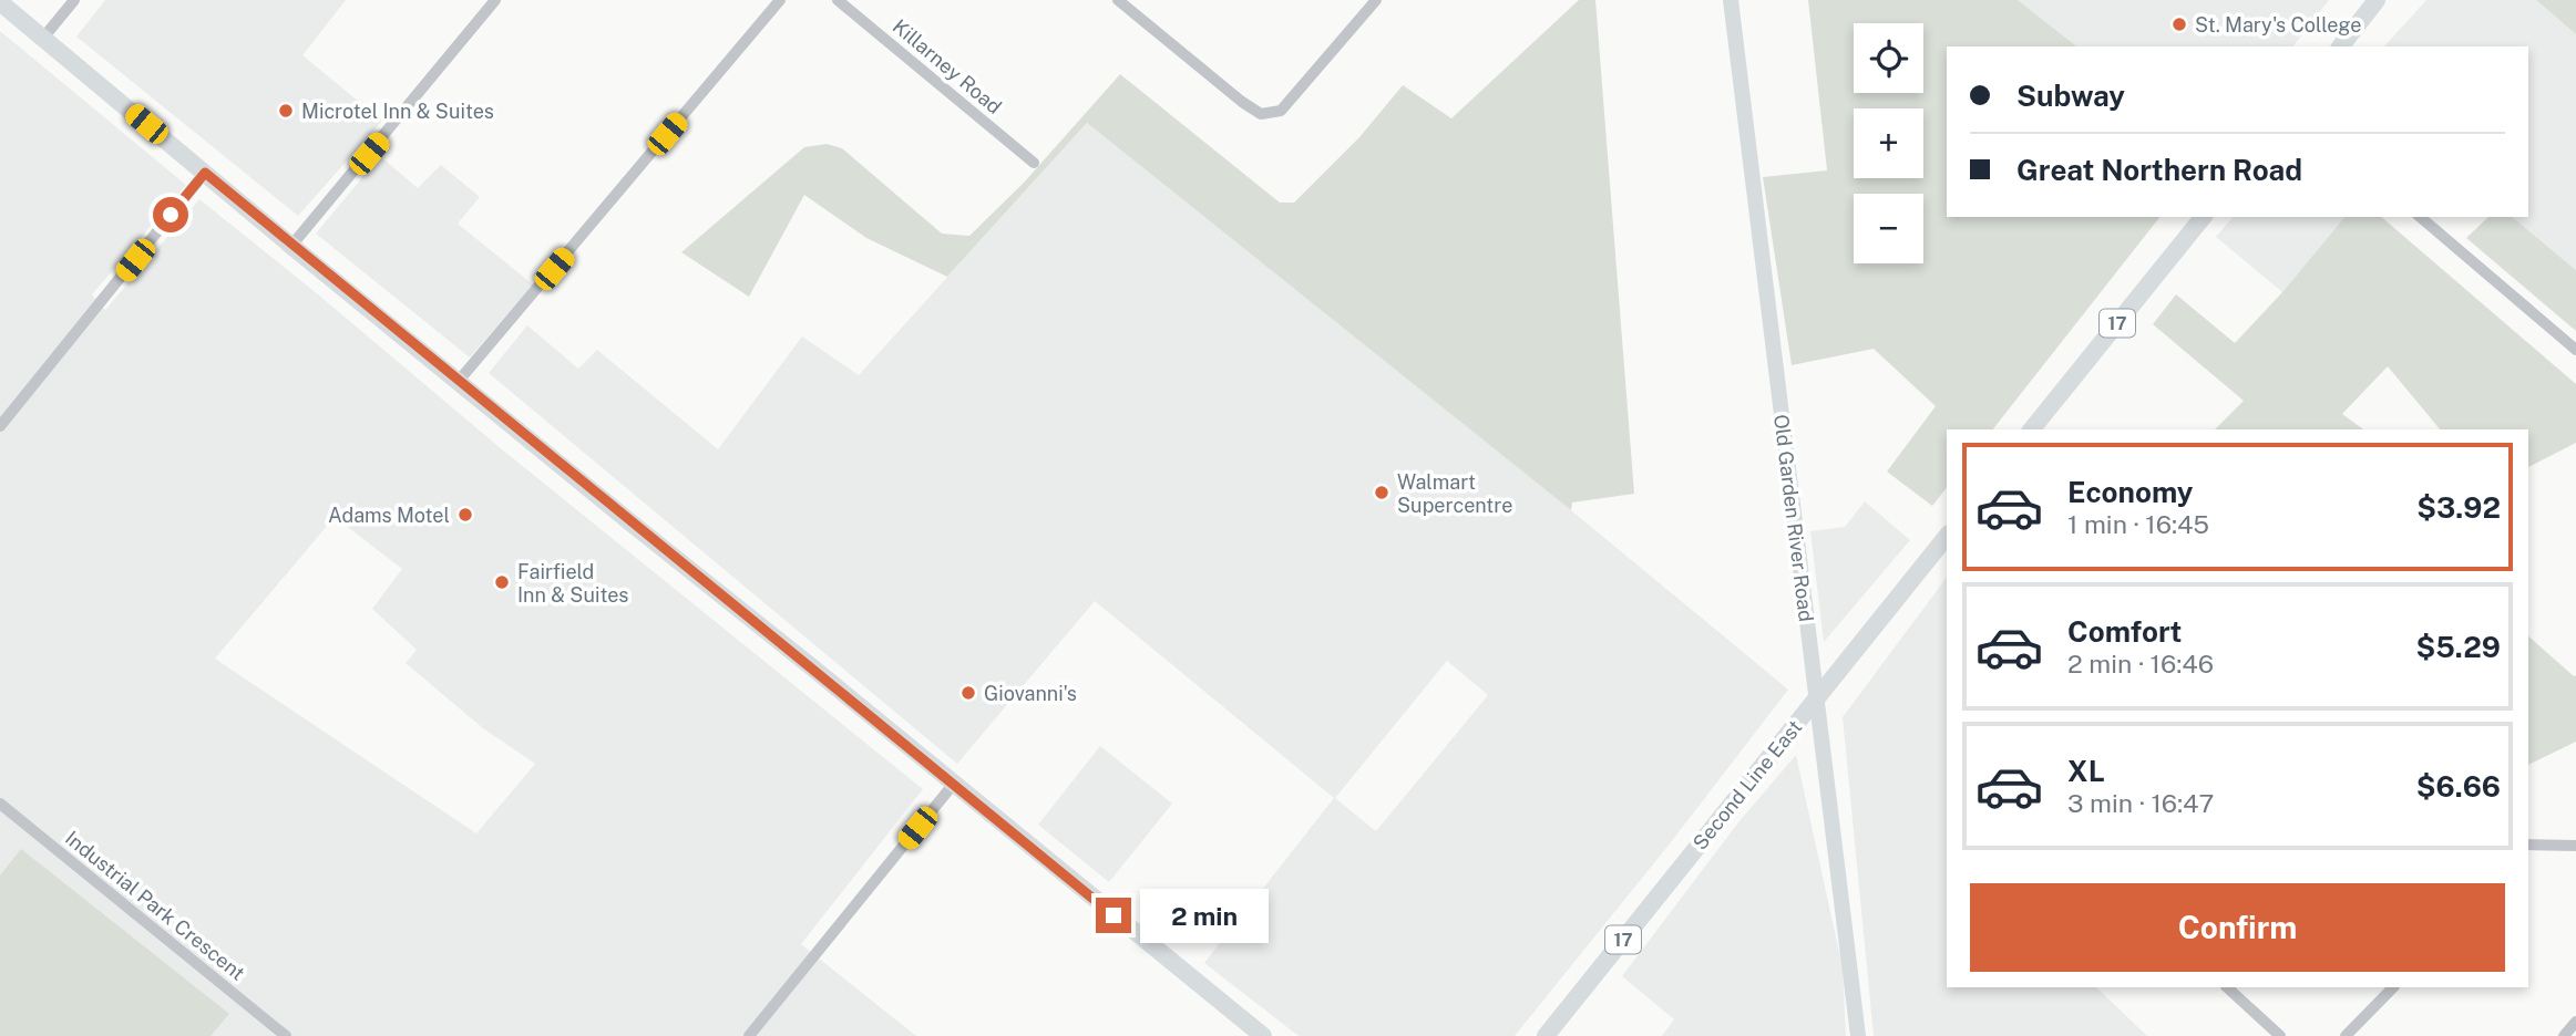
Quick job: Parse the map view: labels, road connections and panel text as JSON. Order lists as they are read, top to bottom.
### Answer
{
  "streets": {
    "highway": ["17", "Second Line East"],
    "main road": ["Old Garden River Road"],
    "street": ["Killarney Road", "Industrial Park Crescent"]
  },
  "crossings": [
    ["Old Garden River Road", "Second Line East"]
  ],
  "places": [
    "St. Mary's College",
    "Microtel Inn & Suites",
    "Walmart Supercentre",
    "Adams Motel",
    "Fairfield Inn & Suites",
    "Giovanni's"
  ],
  "page": {
    "map_buttons": ["+", "−"],
    "banner": ["Subway", "Great Northern Road"],
    "list": [
      {
        "name": "Economy",
        "note": "1 min · 16:45",
        "value": "$3.92"
      },
      {
        "name": "Comfort",
        "note": "2 min · 16:46",
        "value": "$5.29"
      },
      {
        "name": "XL",
        "note": "3 min · 16:47",
        "value": "$6.66"
      }
    ],
    "buttons": "Confirm",
    "bubble": "2 min"
  }
}
